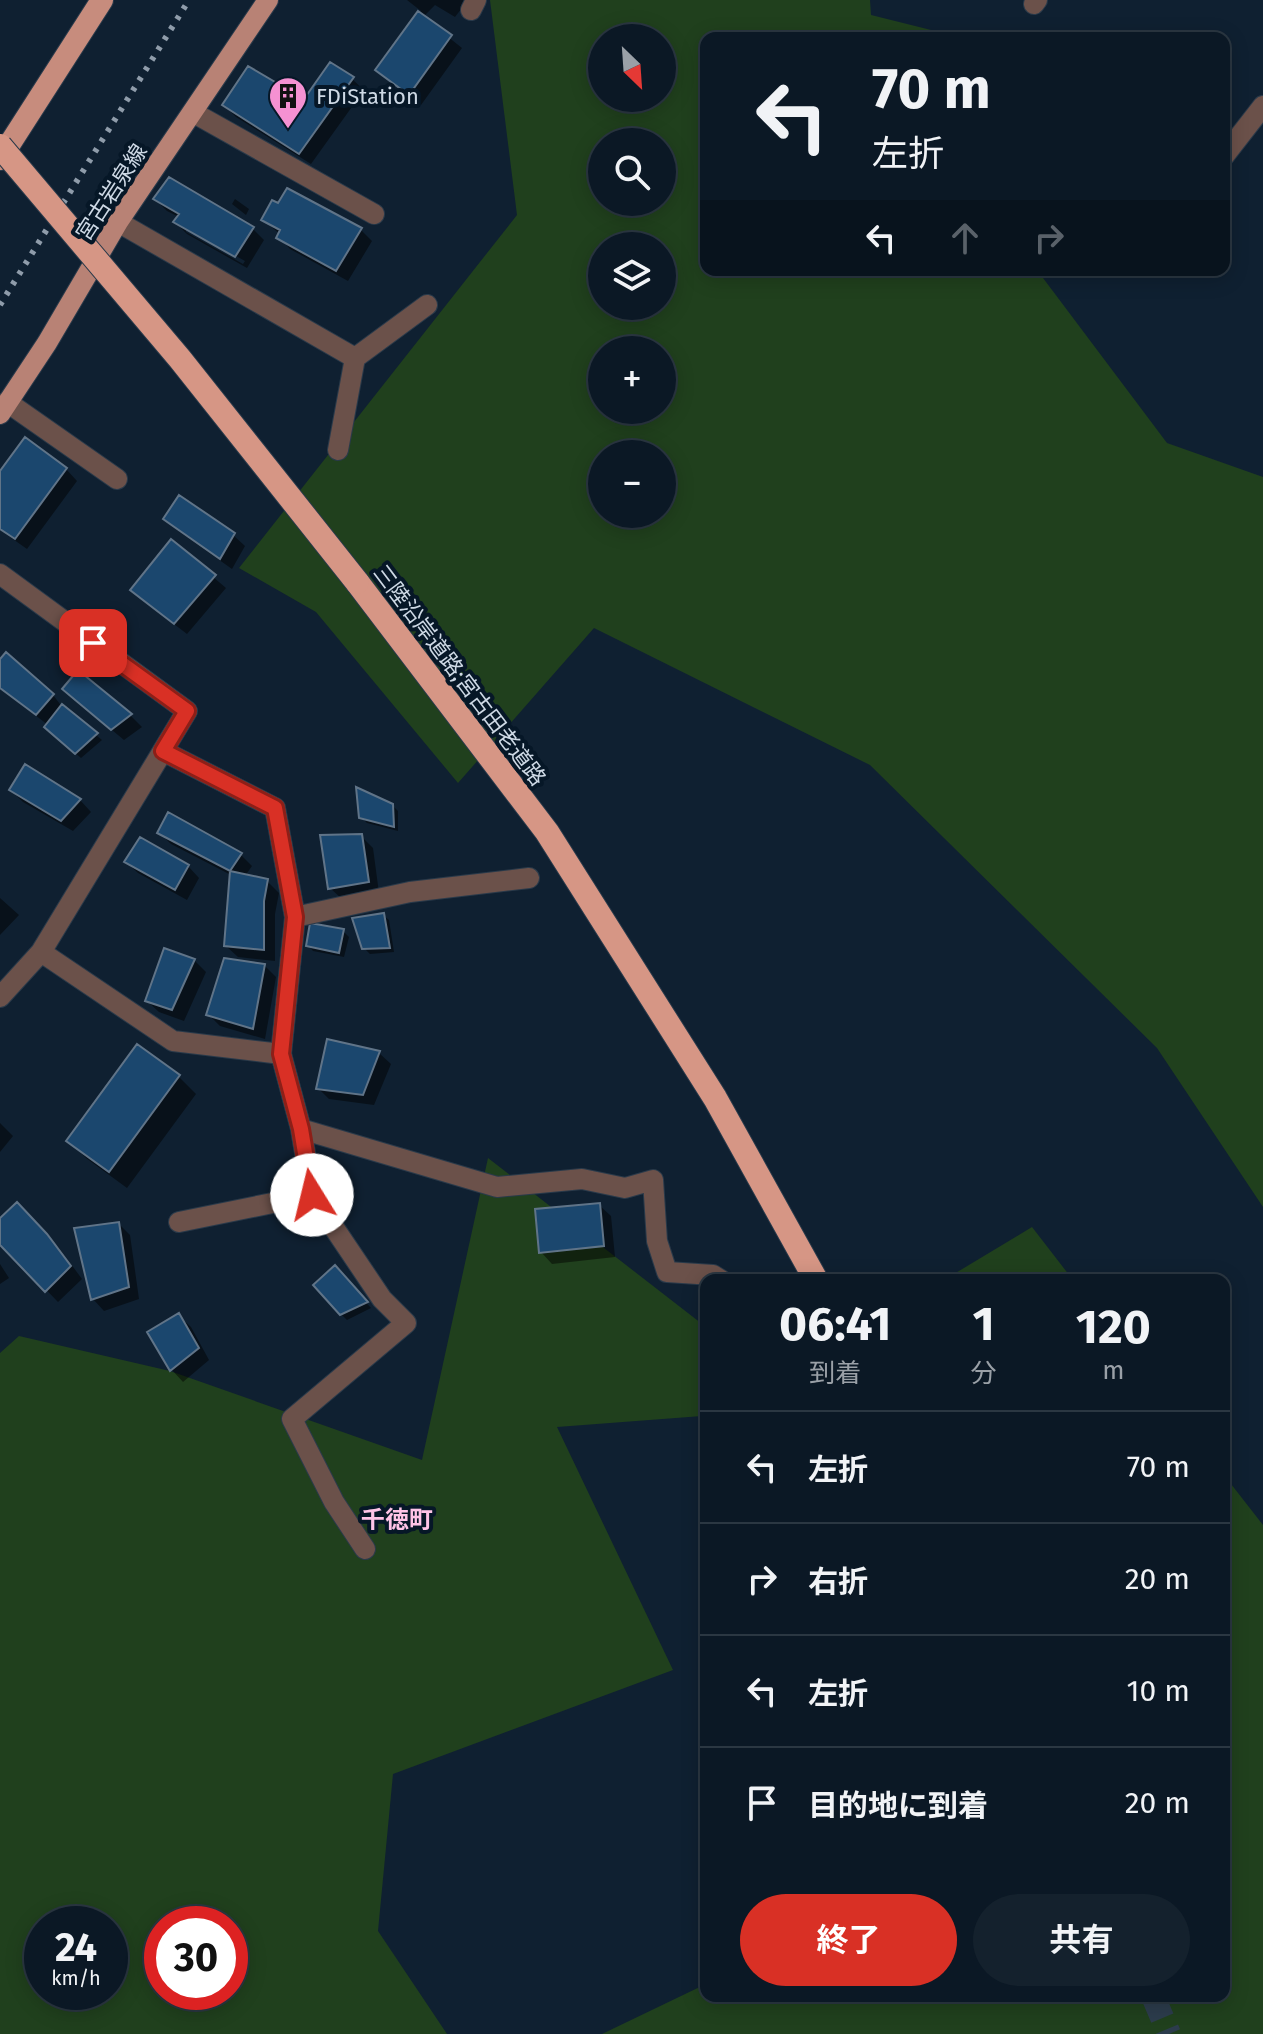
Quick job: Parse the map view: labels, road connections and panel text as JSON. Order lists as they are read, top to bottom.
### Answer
{
  "streets": {
    "highway": ["三陸沿岸道路;宮古田老道路"],
    "main road": ["宮古岩泉線"]
  },
  "districts": ["千徳町"],
  "places": {
    "building": ["FDiStation"]
  },
  "north": "bottom right",
  "page": {
    "map_buttons": ["+", "−"],
    "turn": ["70 m", "左折"],
    "eta": [
      "06:41",
      "到着",
      "1",
      "分",
      "120",
      "m"
    ],
    "list": [
      {
        "name": "左折",
        "value": "70 m"
      },
      {
        "name": "右折",
        "value": "20 m"
      },
      {
        "name": "左折",
        "value": "10 m"
      },
      {
        "name": "目的地に到着",
        "value": "20 m"
      }
    ],
    "buttons": ["終了", "共有"],
    "speed": "24 km/h",
    "limit": "30"
  }
}
